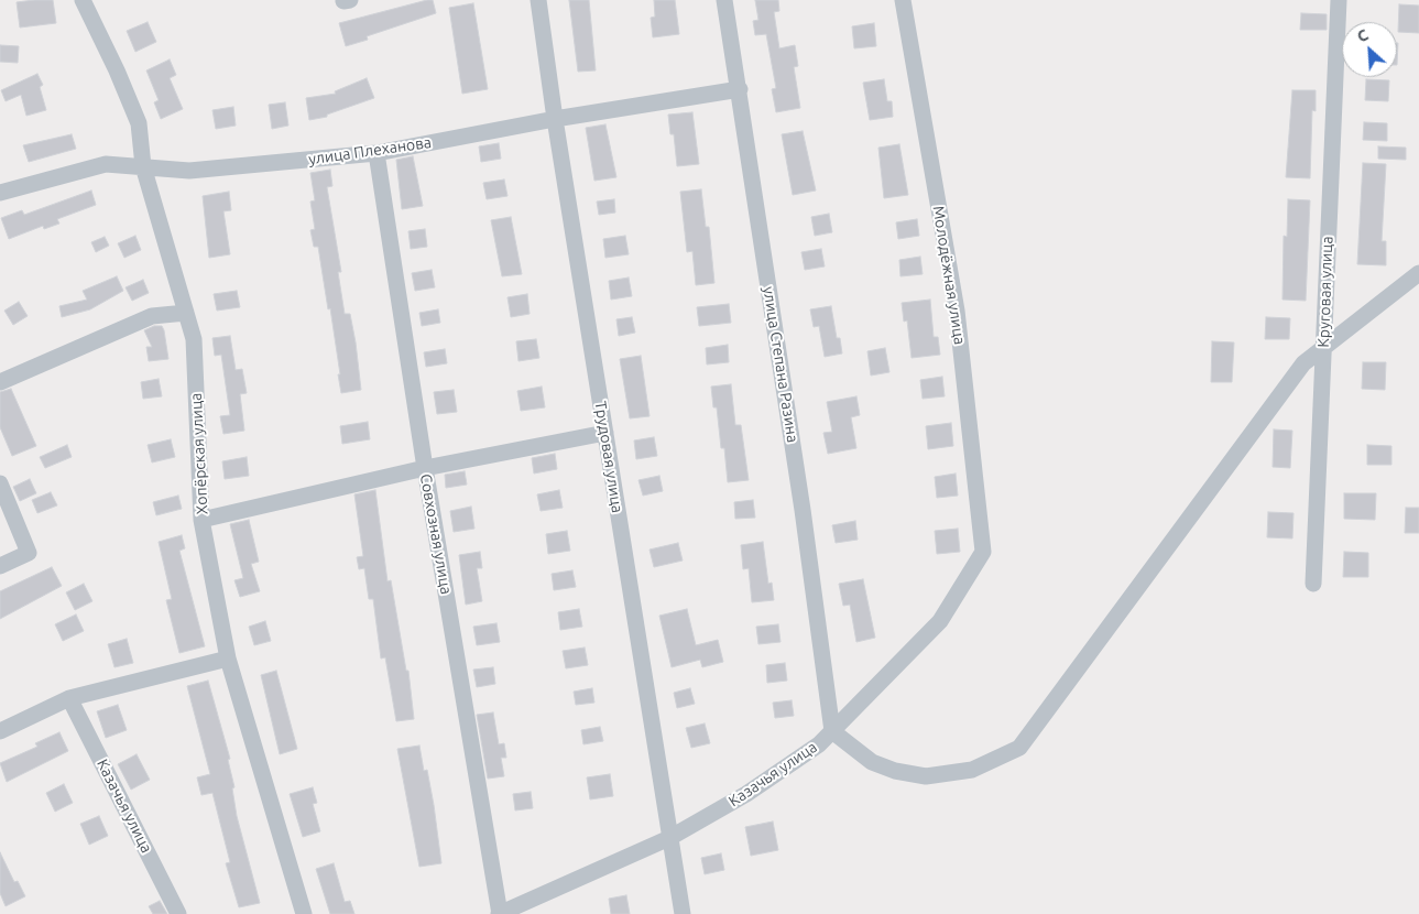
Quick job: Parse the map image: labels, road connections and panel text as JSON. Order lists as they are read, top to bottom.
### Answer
{
  "streets": {
    "street": [
      "улица Плеханова",
      "Молодёжная улица",
      "Круговая улица",
      "улица Степана Разина",
      "Хопёрская улица",
      "Трудовая улица",
      "Совхозная улица",
      "Казачья улица"
    ]
  },
  "crossings": [
    ["улица Плеханова", "улица Степана Разина"],
    ["улица Плеханова", "Хопёрская улица"],
    ["улица Плеханова", "Трудовая улица"],
    ["улица Плеханова", "Совхозная улица"],
    ["Молодёжная улица", "Казачья улица"],
    ["улица Степана Разина", "Казачья улица"],
    ["Трудовая улица", "Казачья улица"],
    ["Совхозная улица", "Казачья улица"]
  ],
  "north": "top left"
}
